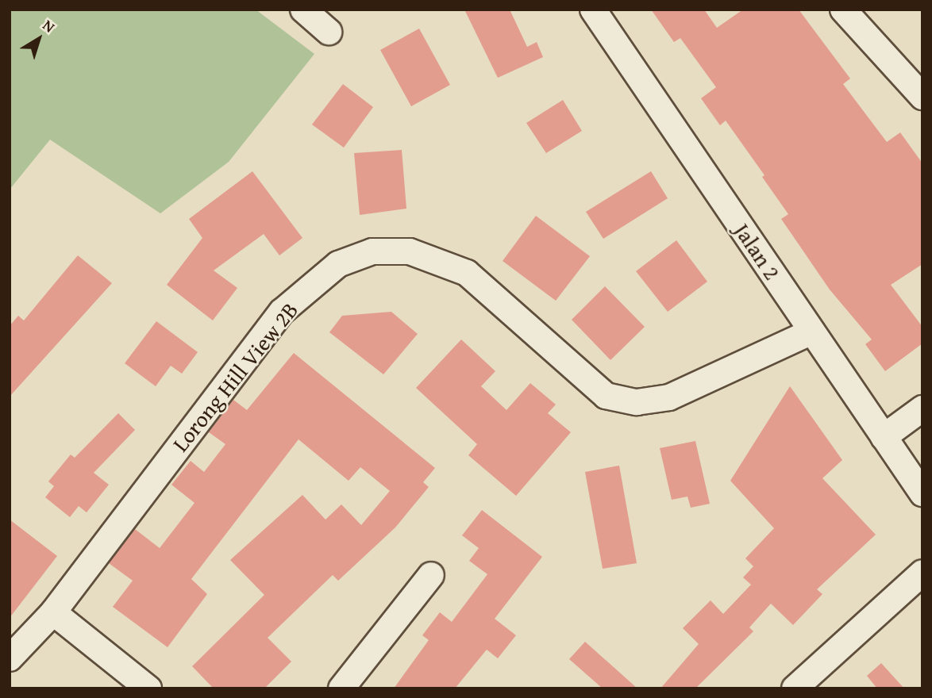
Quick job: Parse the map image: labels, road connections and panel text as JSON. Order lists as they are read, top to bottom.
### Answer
{
  "streets": {
    "street": ["Jalan 2", "Lorong Hill View 2B"]
  },
  "crossings": [
    ["Jalan 2", "Lorong Hill View 2B"]
  ],
  "north": "top right"
}
